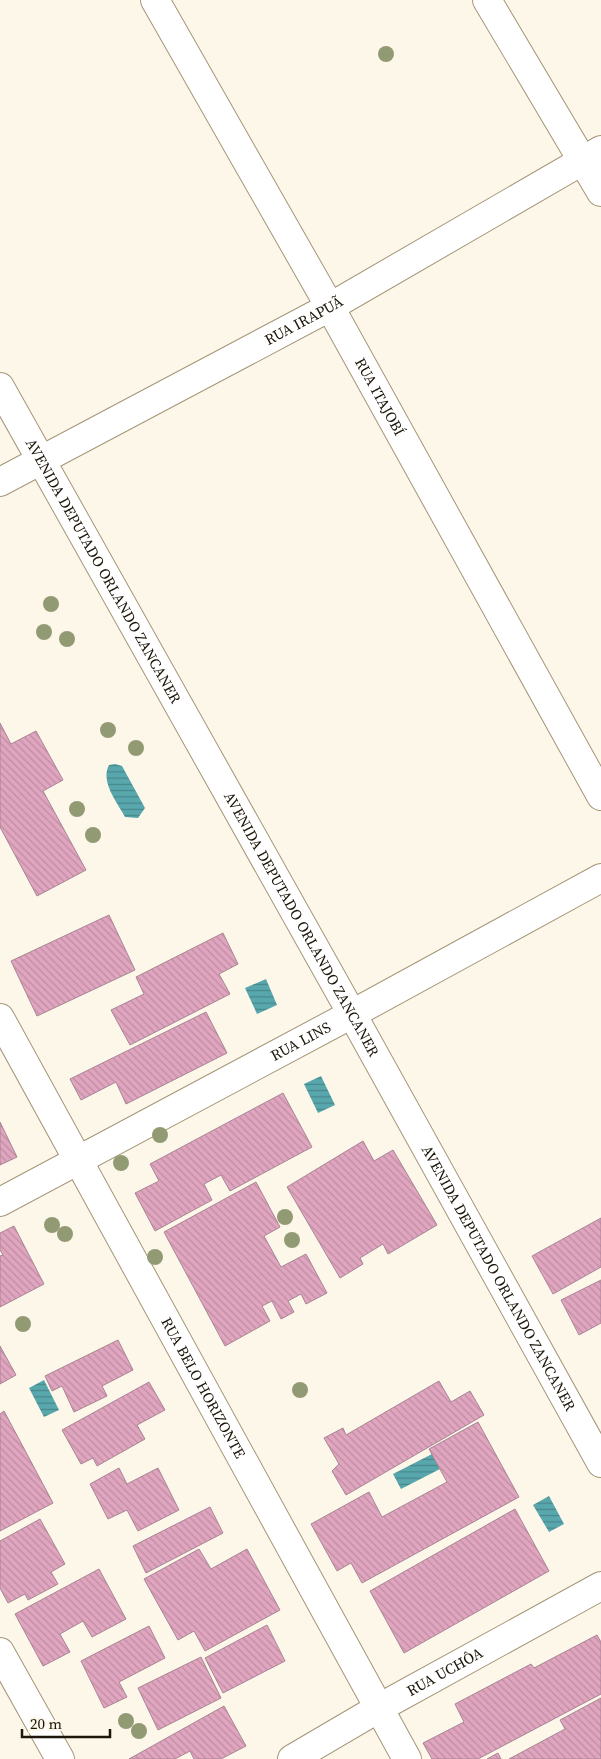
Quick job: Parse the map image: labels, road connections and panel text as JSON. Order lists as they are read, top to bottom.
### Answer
{
  "streets": {
    "street": [
      "RUA IRAPUÃ",
      "RUA ITAJOBÍ",
      "AVENIDA DEPUTADO ORLANDO ZANCANER",
      "RUA LINS",
      "RUA BELO HORIZONTE",
      "RUA UCHÔA"
    ]
  },
  "crossings": [
    ["RUA IRAPUÃ", "RUA ITAJOBÍ"],
    ["RUA IRAPUÃ", "AVENIDA DEPUTADO ORLANDO ZANCANER"],
    ["AVENIDA DEPUTADO ORLANDO ZANCANER", "RUA LINS"],
    ["RUA LINS", "RUA BELO HORIZONTE"],
    ["RUA BELO HORIZONTE", "RUA UCHÔA"]
  ],
  "scale_bar": "20 m"
}
